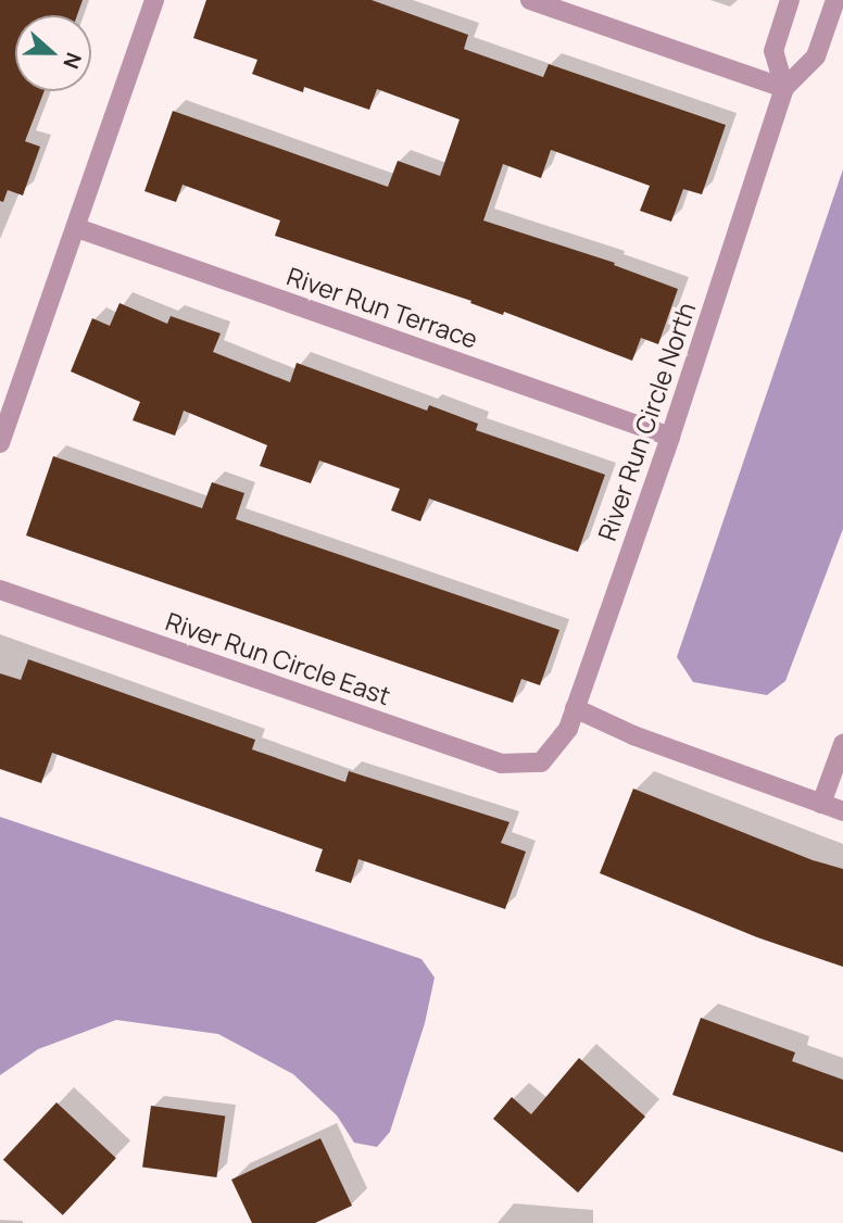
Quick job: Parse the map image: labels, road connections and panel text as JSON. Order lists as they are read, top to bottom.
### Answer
{
  "streets": {
    "street": ["River Run Terrace", "River Run Circle North", "River Run Circle East"]
  },
  "crossings": [
    ["River Run Terrace", "River Run Circle North"],
    ["River Run Circle North", "River Run Circle East"]
  ],
  "north": "right"
}
